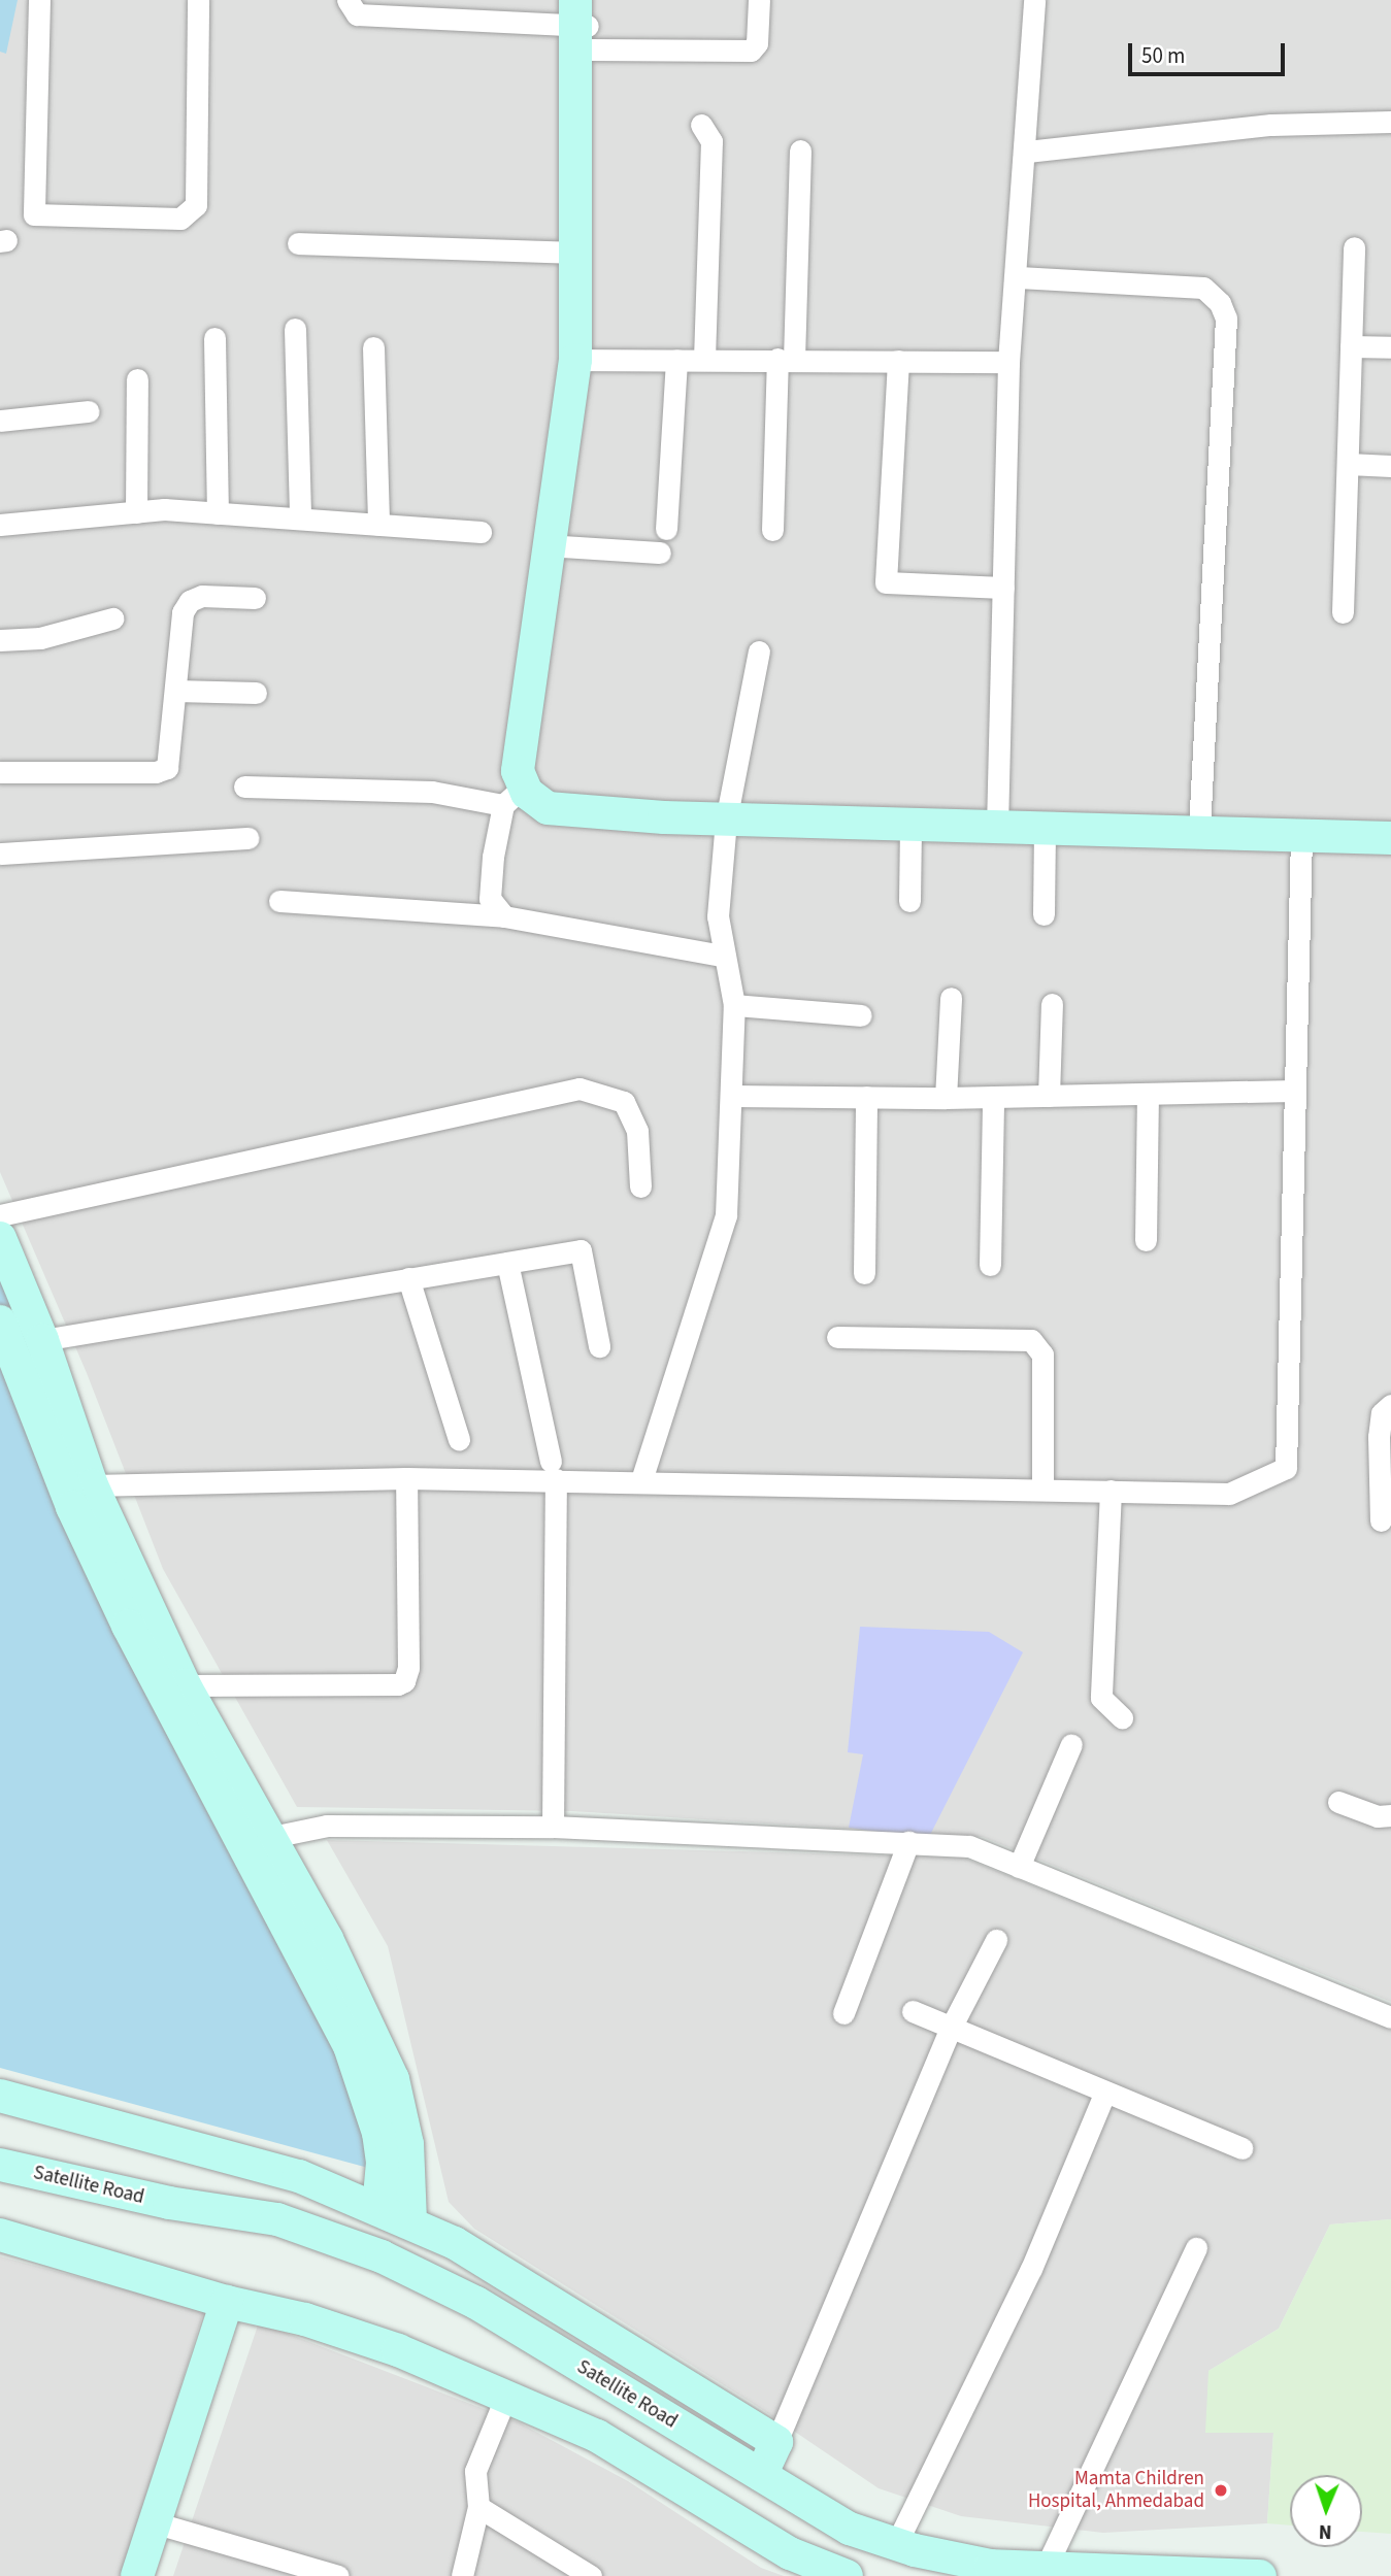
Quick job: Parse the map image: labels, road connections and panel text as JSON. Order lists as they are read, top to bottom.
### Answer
{
  "streets": {
    "street": ["Satellite Road"]
  },
  "places": ["Mamta Children Hospital, Ahmedabad"],
  "scale_bar": "50 m",
  "north": "bottom"
}
